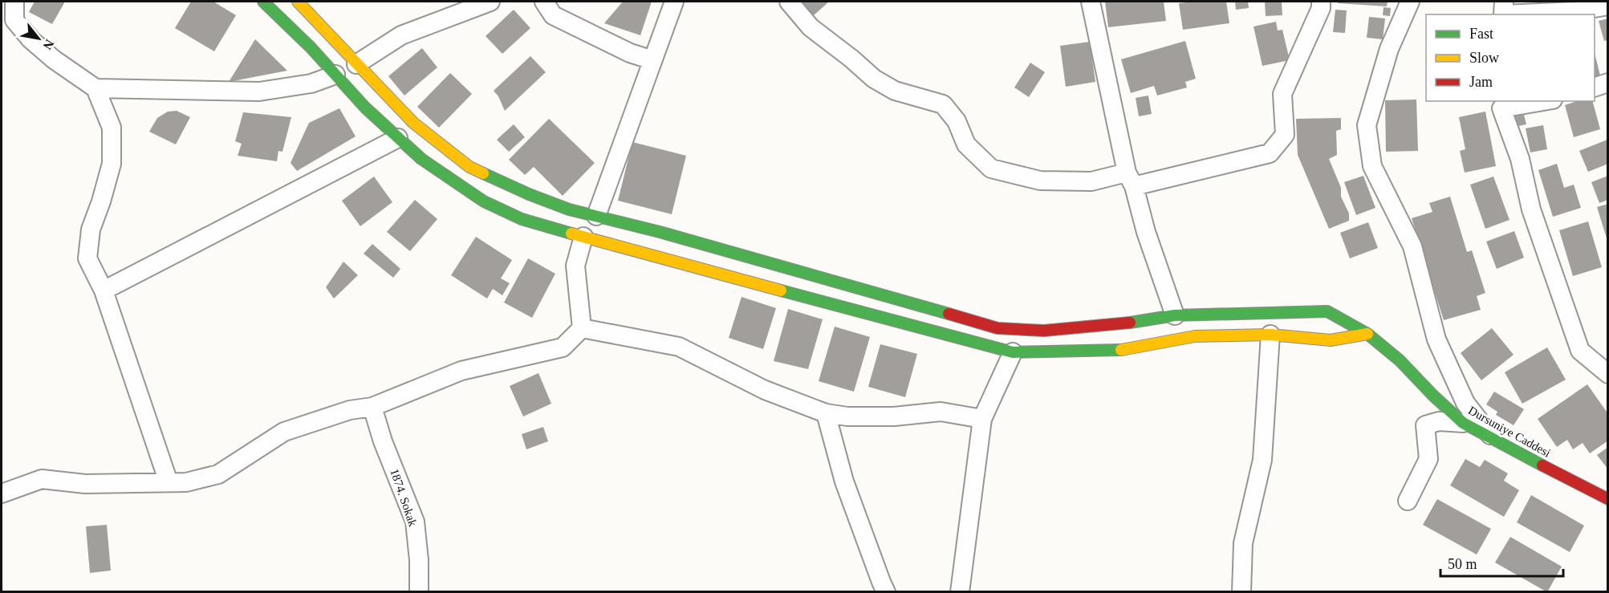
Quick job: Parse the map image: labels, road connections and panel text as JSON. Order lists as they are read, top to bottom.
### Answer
{
  "streets": {
    "street": ["Dursuniye Caddesi", "1874. Sokak"]
  },
  "legend": ["Fast", "Slow", "Jam"],
  "scale_bar": "50 m",
  "north": "bottom right"
}
